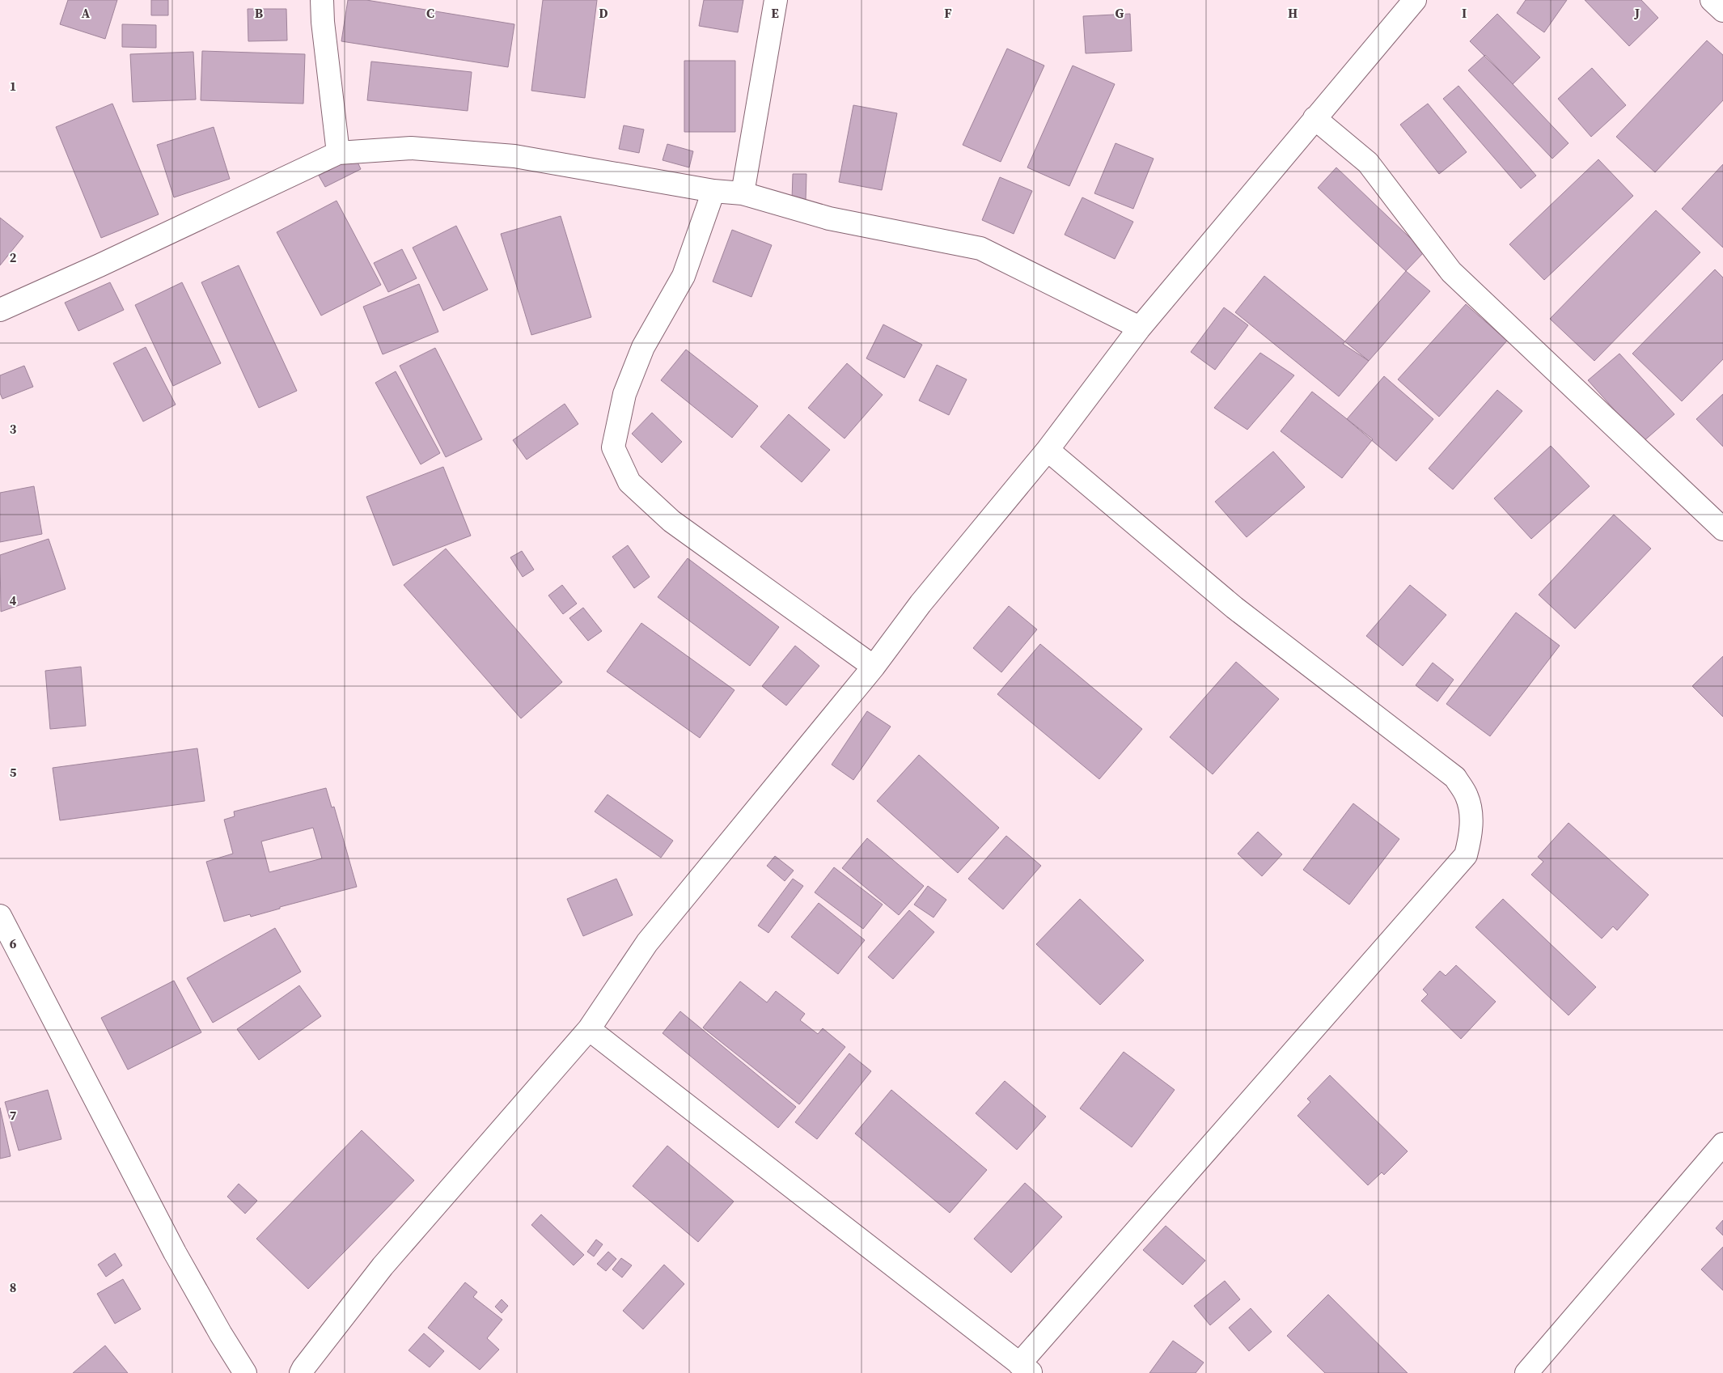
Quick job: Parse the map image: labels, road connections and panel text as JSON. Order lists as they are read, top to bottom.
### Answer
{
  "grid": {
    "columns": [
      "A",
      "B",
      "C",
      "D",
      "E",
      "F",
      "G",
      "H",
      "I",
      "J"
    ],
    "rows": [
      "1",
      "2",
      "3",
      "4",
      "5",
      "6",
      "7",
      "8"
    ]
  }
}
